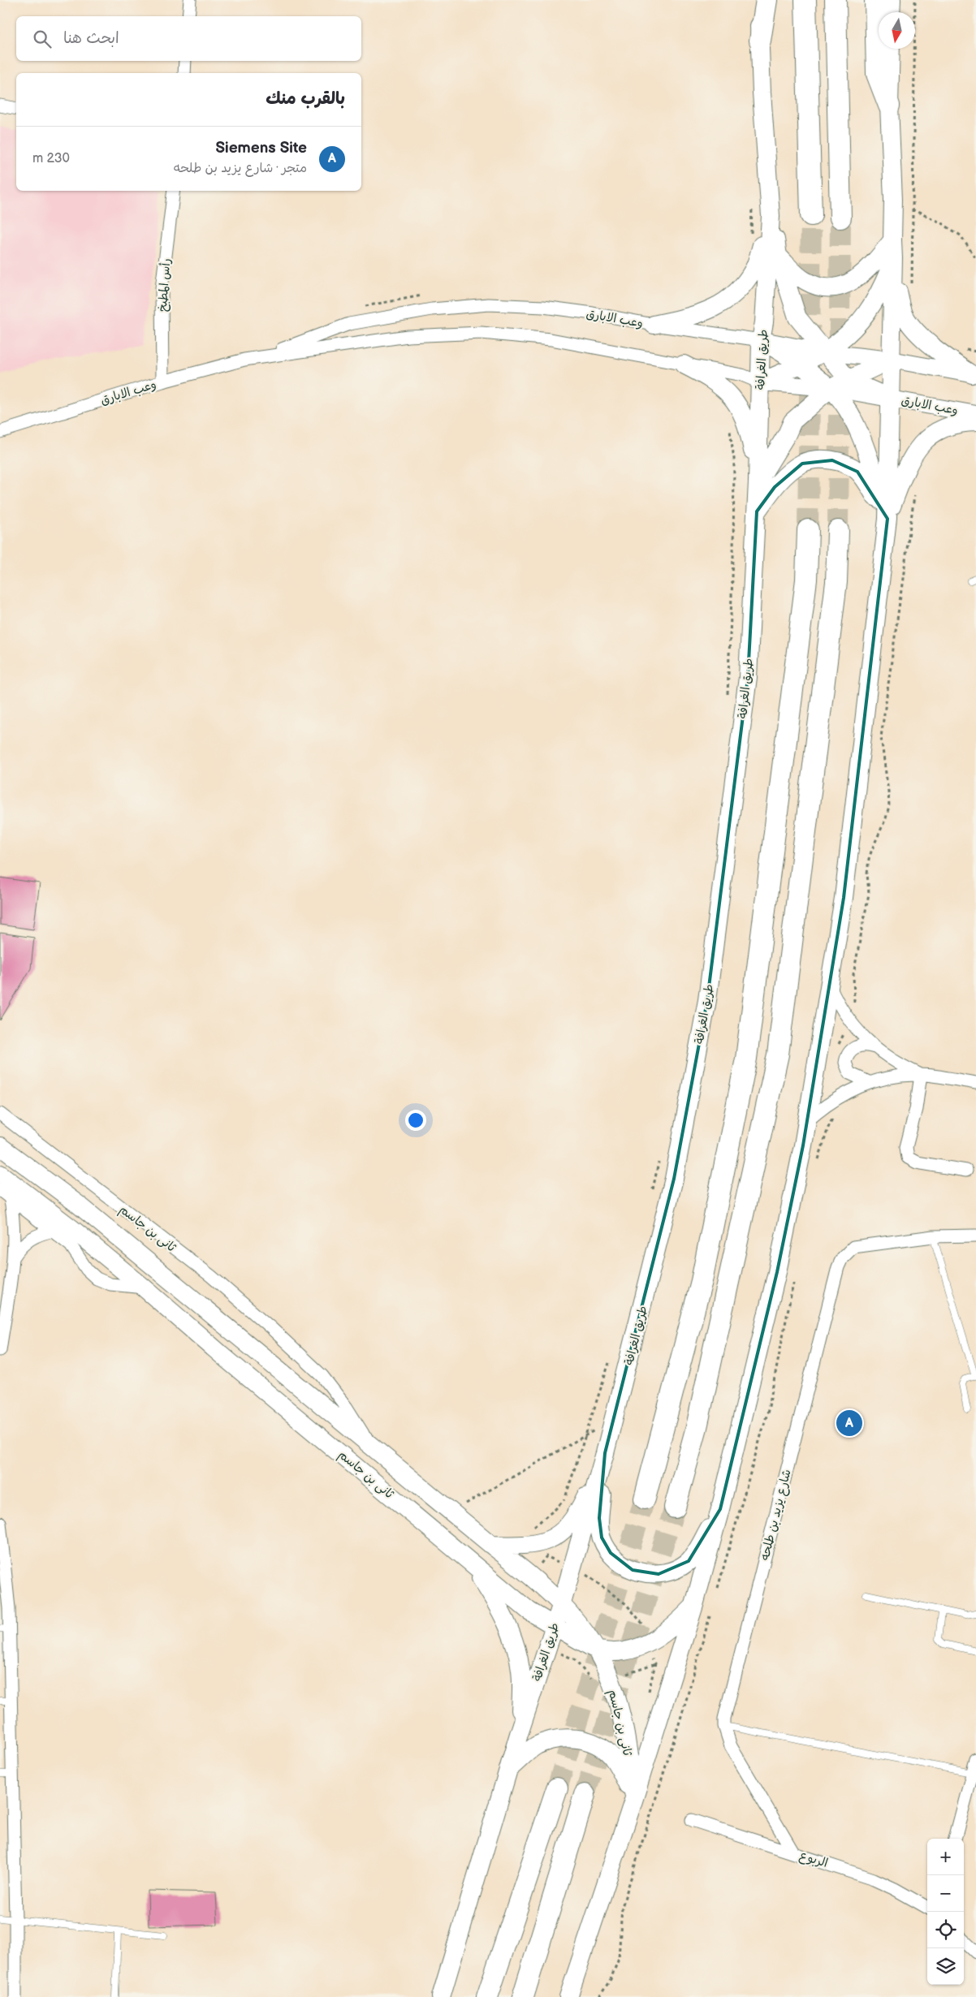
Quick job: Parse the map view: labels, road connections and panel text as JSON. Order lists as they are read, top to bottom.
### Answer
{
  "streets": {
    "main road": ["طريق الغرافة", "ثانى بن جاسم"],
    "street": [
      "رأس المطبخ",
      "وعب الابارق",
      "شارع يزيد بن طلحه",
      "الربوع"
    ]
  },
  "crossings": [
    ["رأس المطبخ", "وعب الابارق"],
    ["وعب الابارق", "طريق الغرافة"],
    ["طريق الغرافة", "ثانى بن جاسم"],
    ["شارع يزيد بن طلحه", "الربوع"]
  ],
  "north": "bottom",
  "page": {
    "search": "ابحث هنا",
    "heading": "بالقرب منك",
    "list": [
      {
        "mark": "A",
        "name": "Siemens Site",
        "note": "متجر · شارع يزيد بن طلحه",
        "value": "230 m"
      }
    ],
    "pins": "A",
    "map_buttons": ["+", "−"]
  }
}
